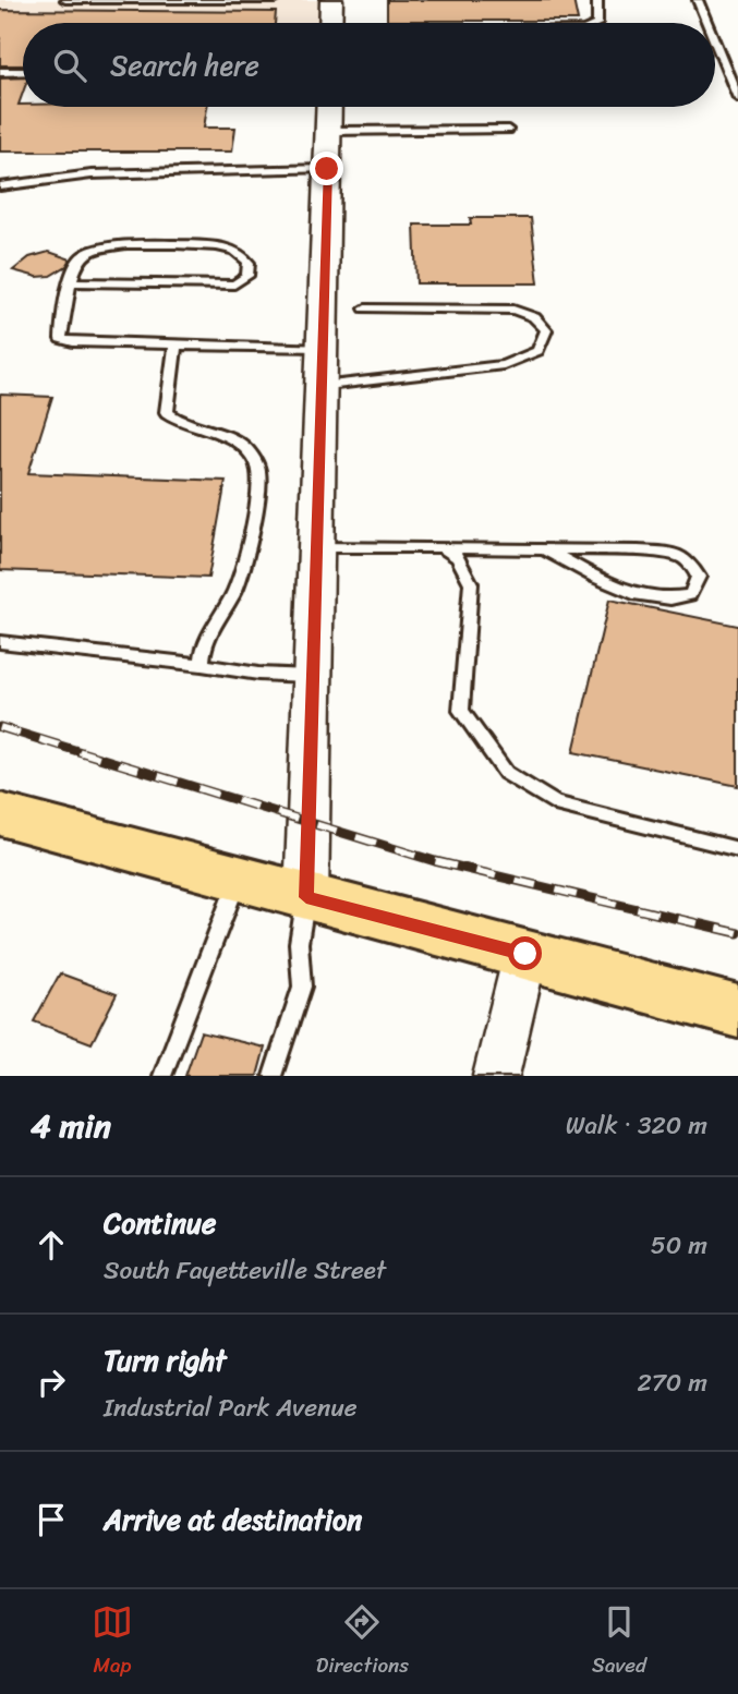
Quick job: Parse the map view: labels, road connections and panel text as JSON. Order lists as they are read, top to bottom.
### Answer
{
  "page": {
    "search": "Search here",
    "heading": ["4 min", "Walk · 320 m"],
    "list": [
      ["Continue", "South Fayetteville Street", "50 m"],
      ["Turn right", "Industrial Park Avenue", "270 m"],
      "Arrive at destination"
    ],
    "nav": ["Map", "Directions", "Saved"]
  }
}
